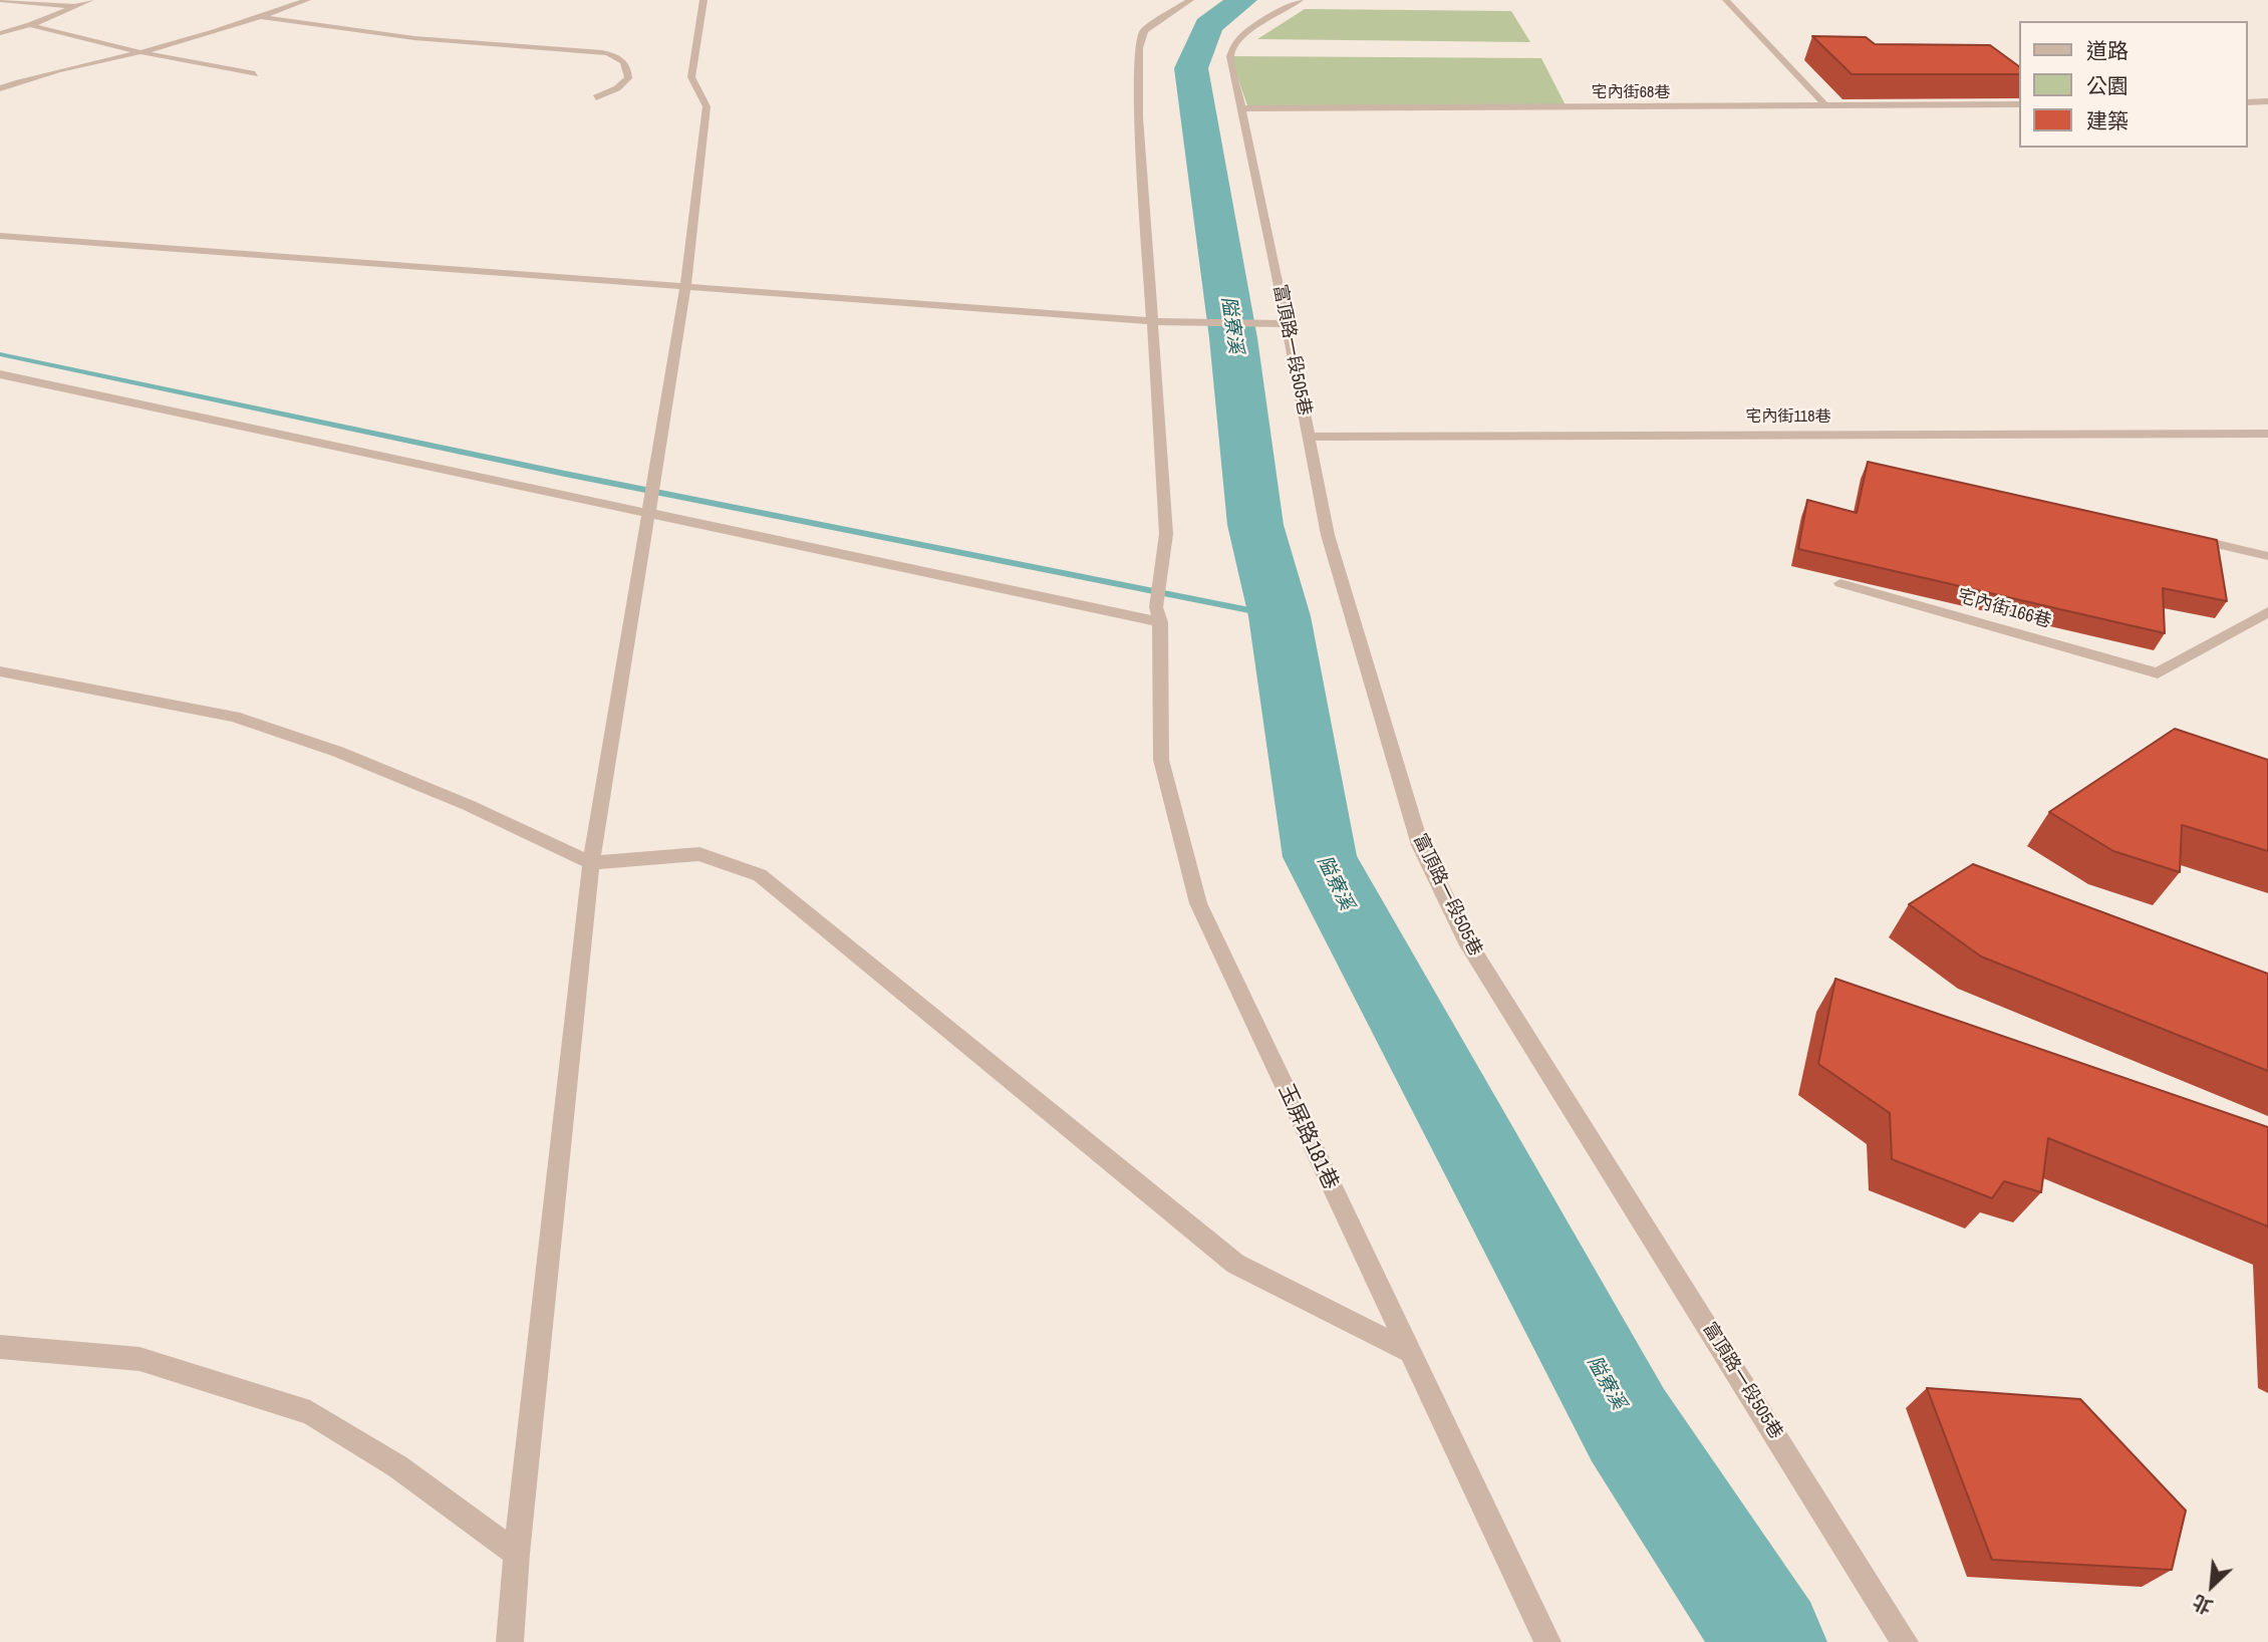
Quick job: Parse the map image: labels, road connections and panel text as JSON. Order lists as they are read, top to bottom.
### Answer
{
  "streets": {
    "street": [
      "宅內街68巷",
      "富頂路一段505巷",
      "宅內街118巷",
      "宅內街166巷",
      "玉屏路181巷"
    ]
  },
  "crossings": [
    ["宅內街68巷", "富頂路一段505巷"],
    ["富頂路一段505巷", "宅內街118巷"]
  ],
  "water": ["隘寮溪"],
  "legend": ["道路", "公園", "建築"],
  "north": "bottom left"
}
